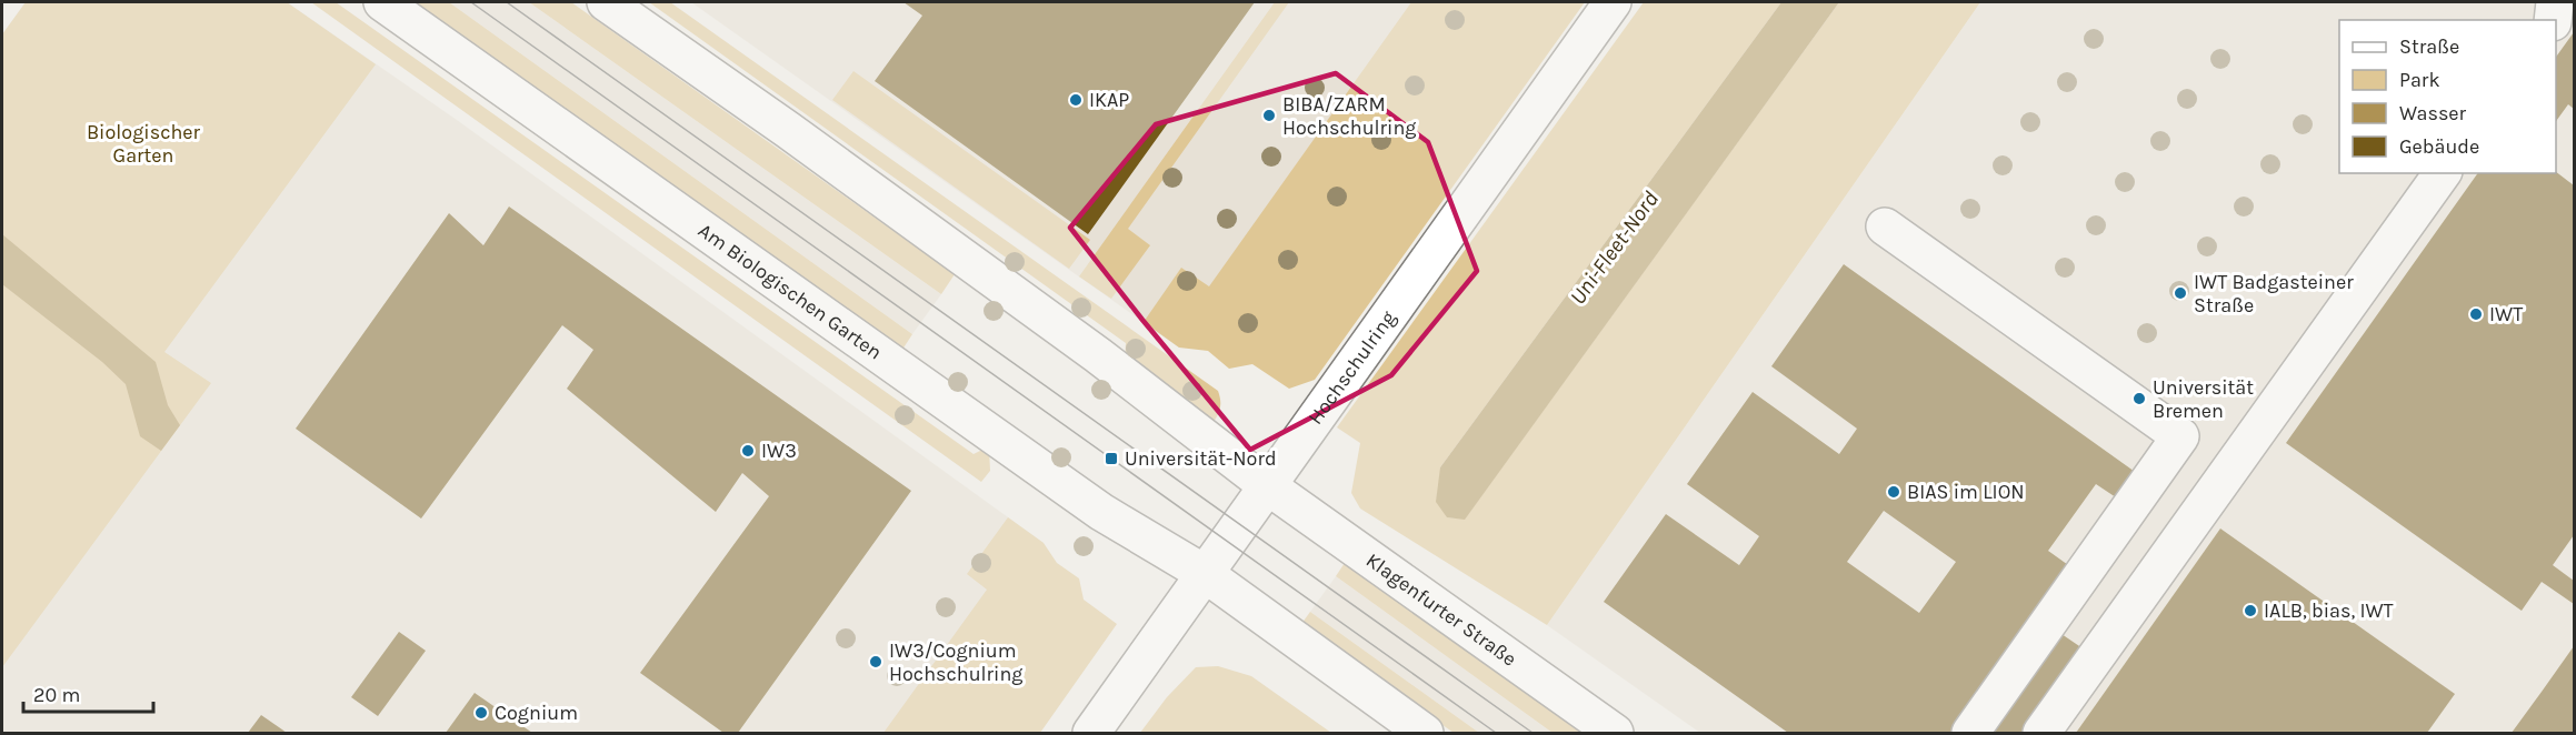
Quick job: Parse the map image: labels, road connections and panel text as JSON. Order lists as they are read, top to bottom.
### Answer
{
  "streets": {
    "street": ["Am Biologischen Garten", "Hochschulring", "Klagenfurter Straße"]
  },
  "crossings": [
    ["Am Biologischen Garten", "Hochschulring"],
    ["Hochschulring", "Klagenfurter Straße"]
  ],
  "water": ["Uni-Fleet-Nord"],
  "parks": ["Biologischer Garten"],
  "places": {
    "other": [
      "IKAP",
      "BIBA/ZARM Hochschulring",
      "IWT Badgasteiner Straße",
      "IWT",
      "Universität Bremen",
      "IW3",
      "BIAS im LION",
      "IALB, bias, IWT",
      "IW3/Cognium Hochschulring",
      "Cognium"
    ],
    "transit": ["Universität-Nord"]
  },
  "legend": [
    "Straße",
    "Park",
    "Wasser",
    "Gebäude"
  ],
  "scale_bar": "20 m"
}
